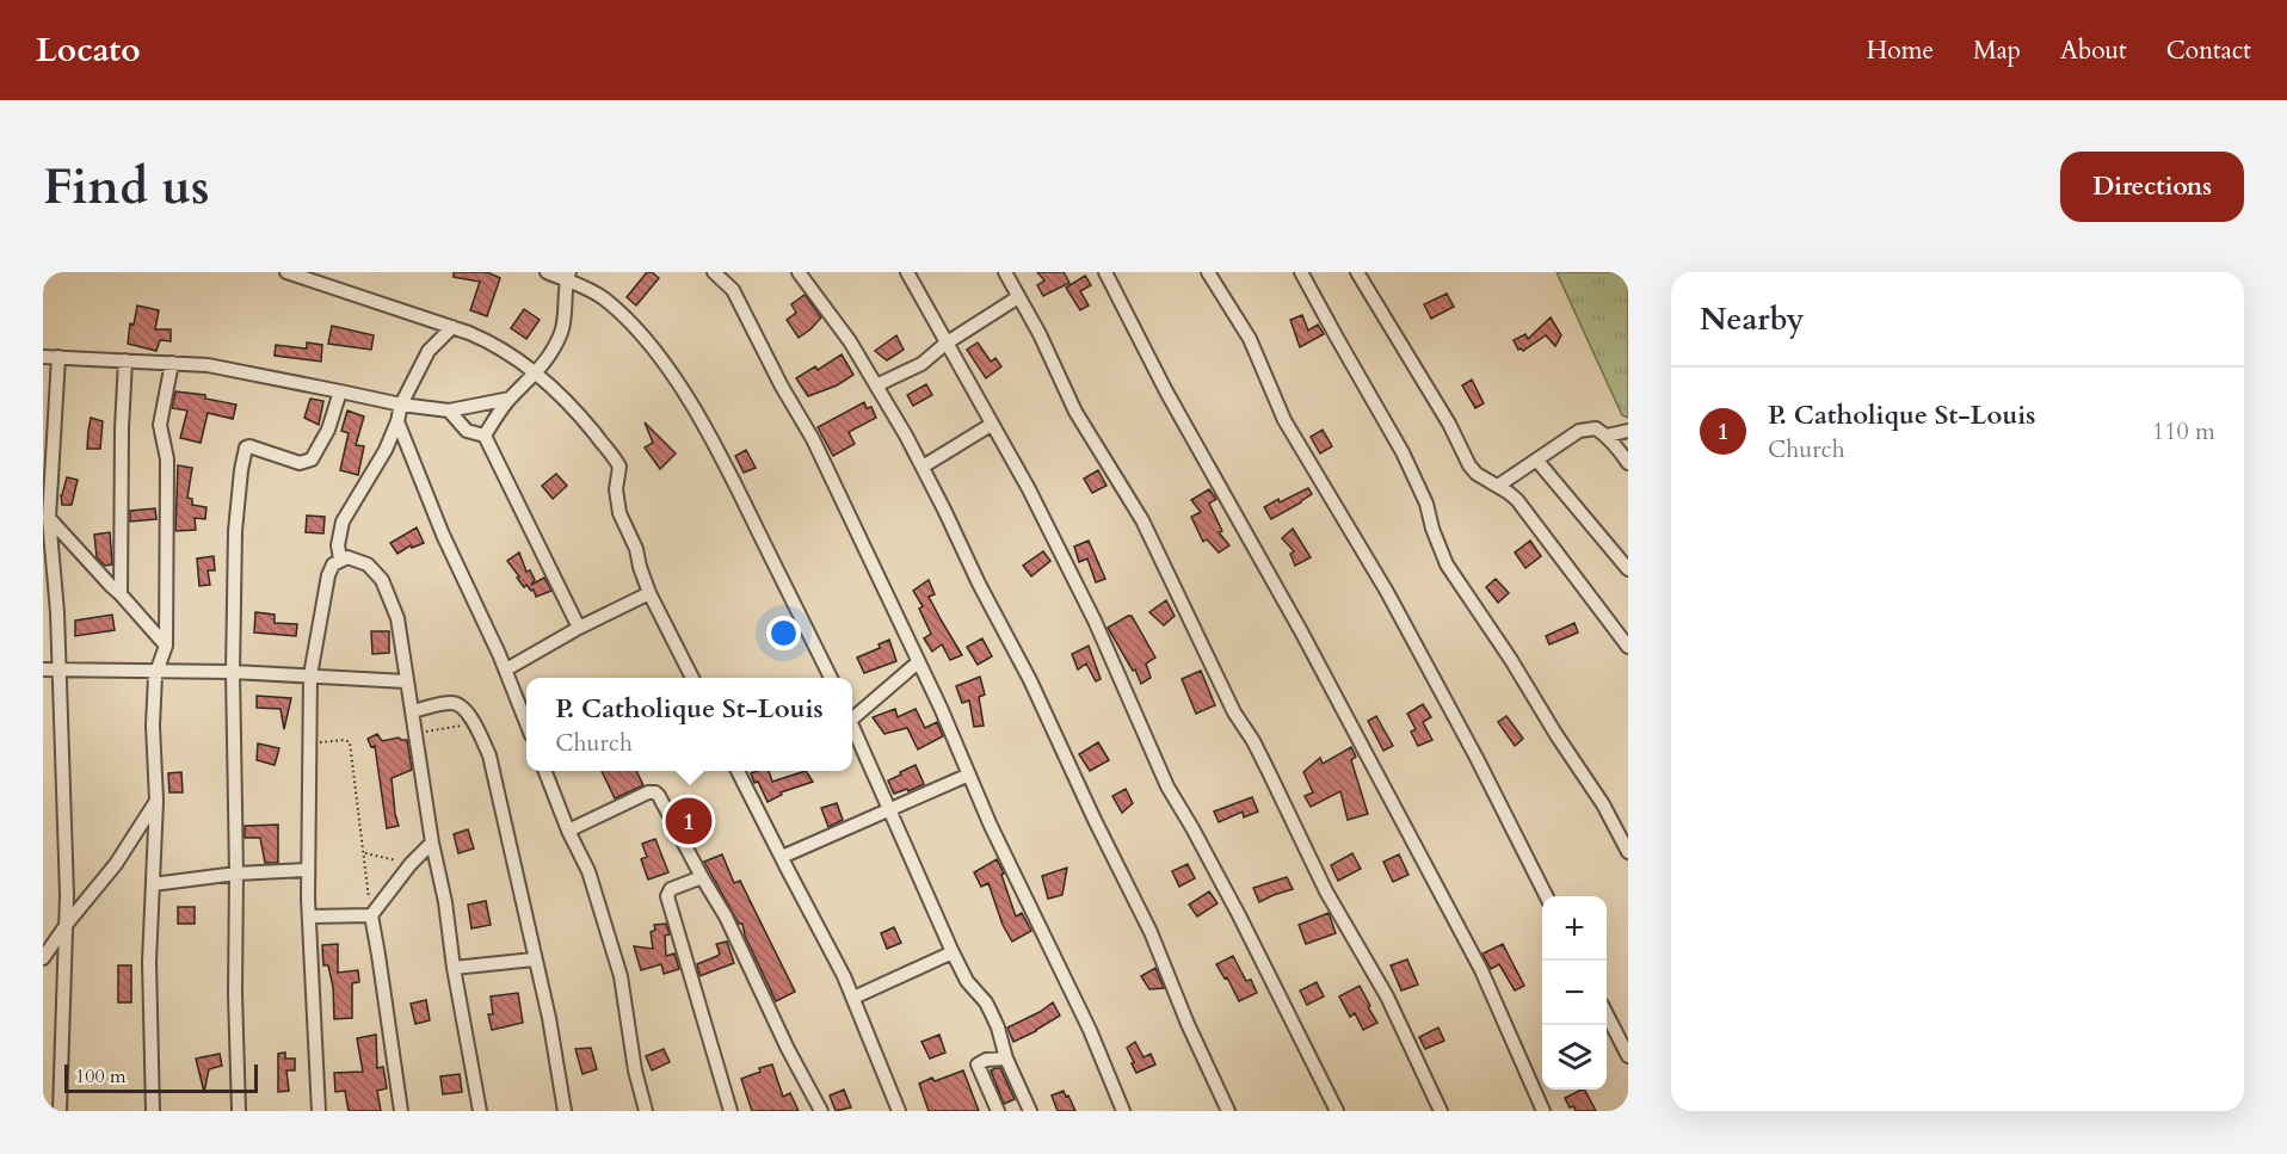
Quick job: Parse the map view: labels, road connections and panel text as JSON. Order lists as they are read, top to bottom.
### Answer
{
  "scale_bar": "100 m",
  "page": {
    "header": "Locato",
    "nav": [
      "Home",
      "Map",
      "About",
      "Contact"
    ],
    "buttons": "Directions",
    "title": "Find us",
    "heading": "Nearby",
    "list": [
      {
        "mark": "1",
        "name": "P. Catholique St-Louis",
        "note": "Church",
        "value": "110 m"
      }
    ],
    "popup": ["P. Catholique St-Louis", "Church"],
    "pins": "1",
    "map_buttons": ["+", "−"],
    "scale": "100 m"
  }
}
